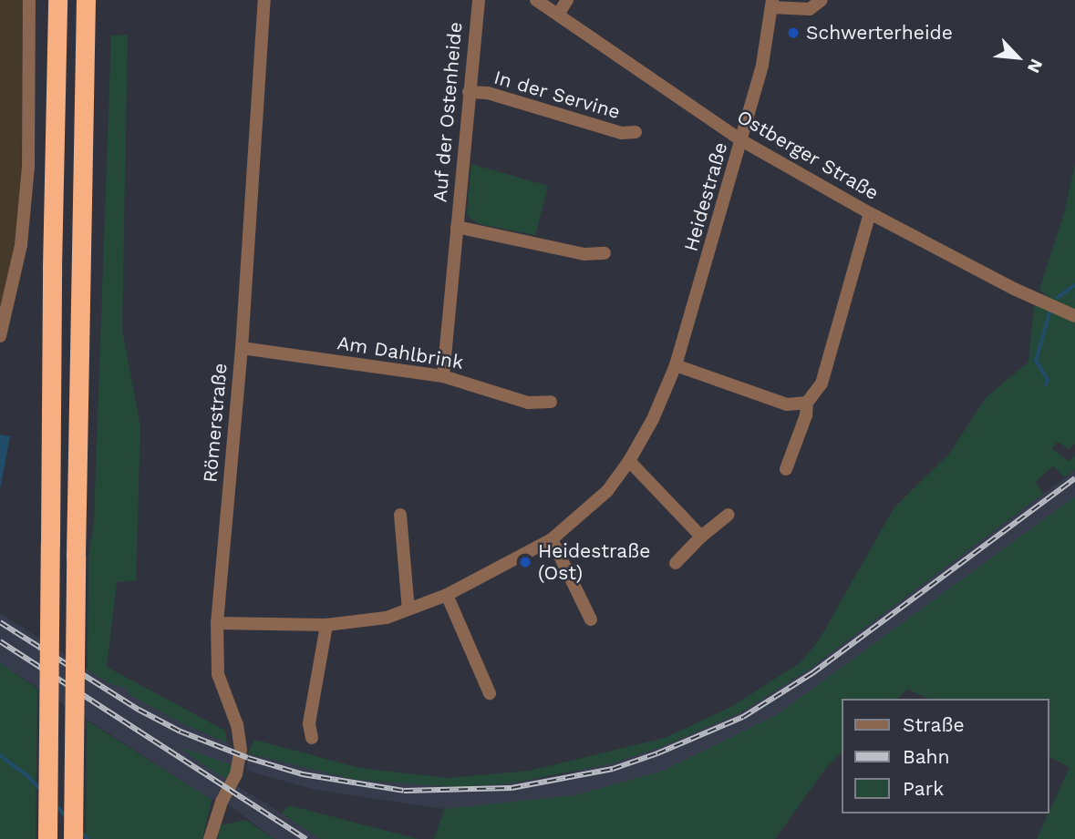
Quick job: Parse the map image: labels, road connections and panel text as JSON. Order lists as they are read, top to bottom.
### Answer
{
  "streets": {
    "street": [
      "In der Servine",
      "Auf der Ostenheide",
      "Ostberger Straße",
      "Heidestraße",
      "Am Dahlbrink",
      "Römerstraße"
    ]
  },
  "crossings": [
    ["In der Servine", "Auf der Ostenheide"],
    ["Auf der Ostenheide", "Am Dahlbrink"],
    ["Ostberger Straße", "Heidestraße"],
    ["Heidestraße", "Römerstraße"],
    ["Am Dahlbrink", "Römerstraße"]
  ],
  "places": ["Schwerterheide", "Heidestraße (Ost)"],
  "legend": ["Straße", "Bahn", "Park"],
  "north": "bottom right"
}
